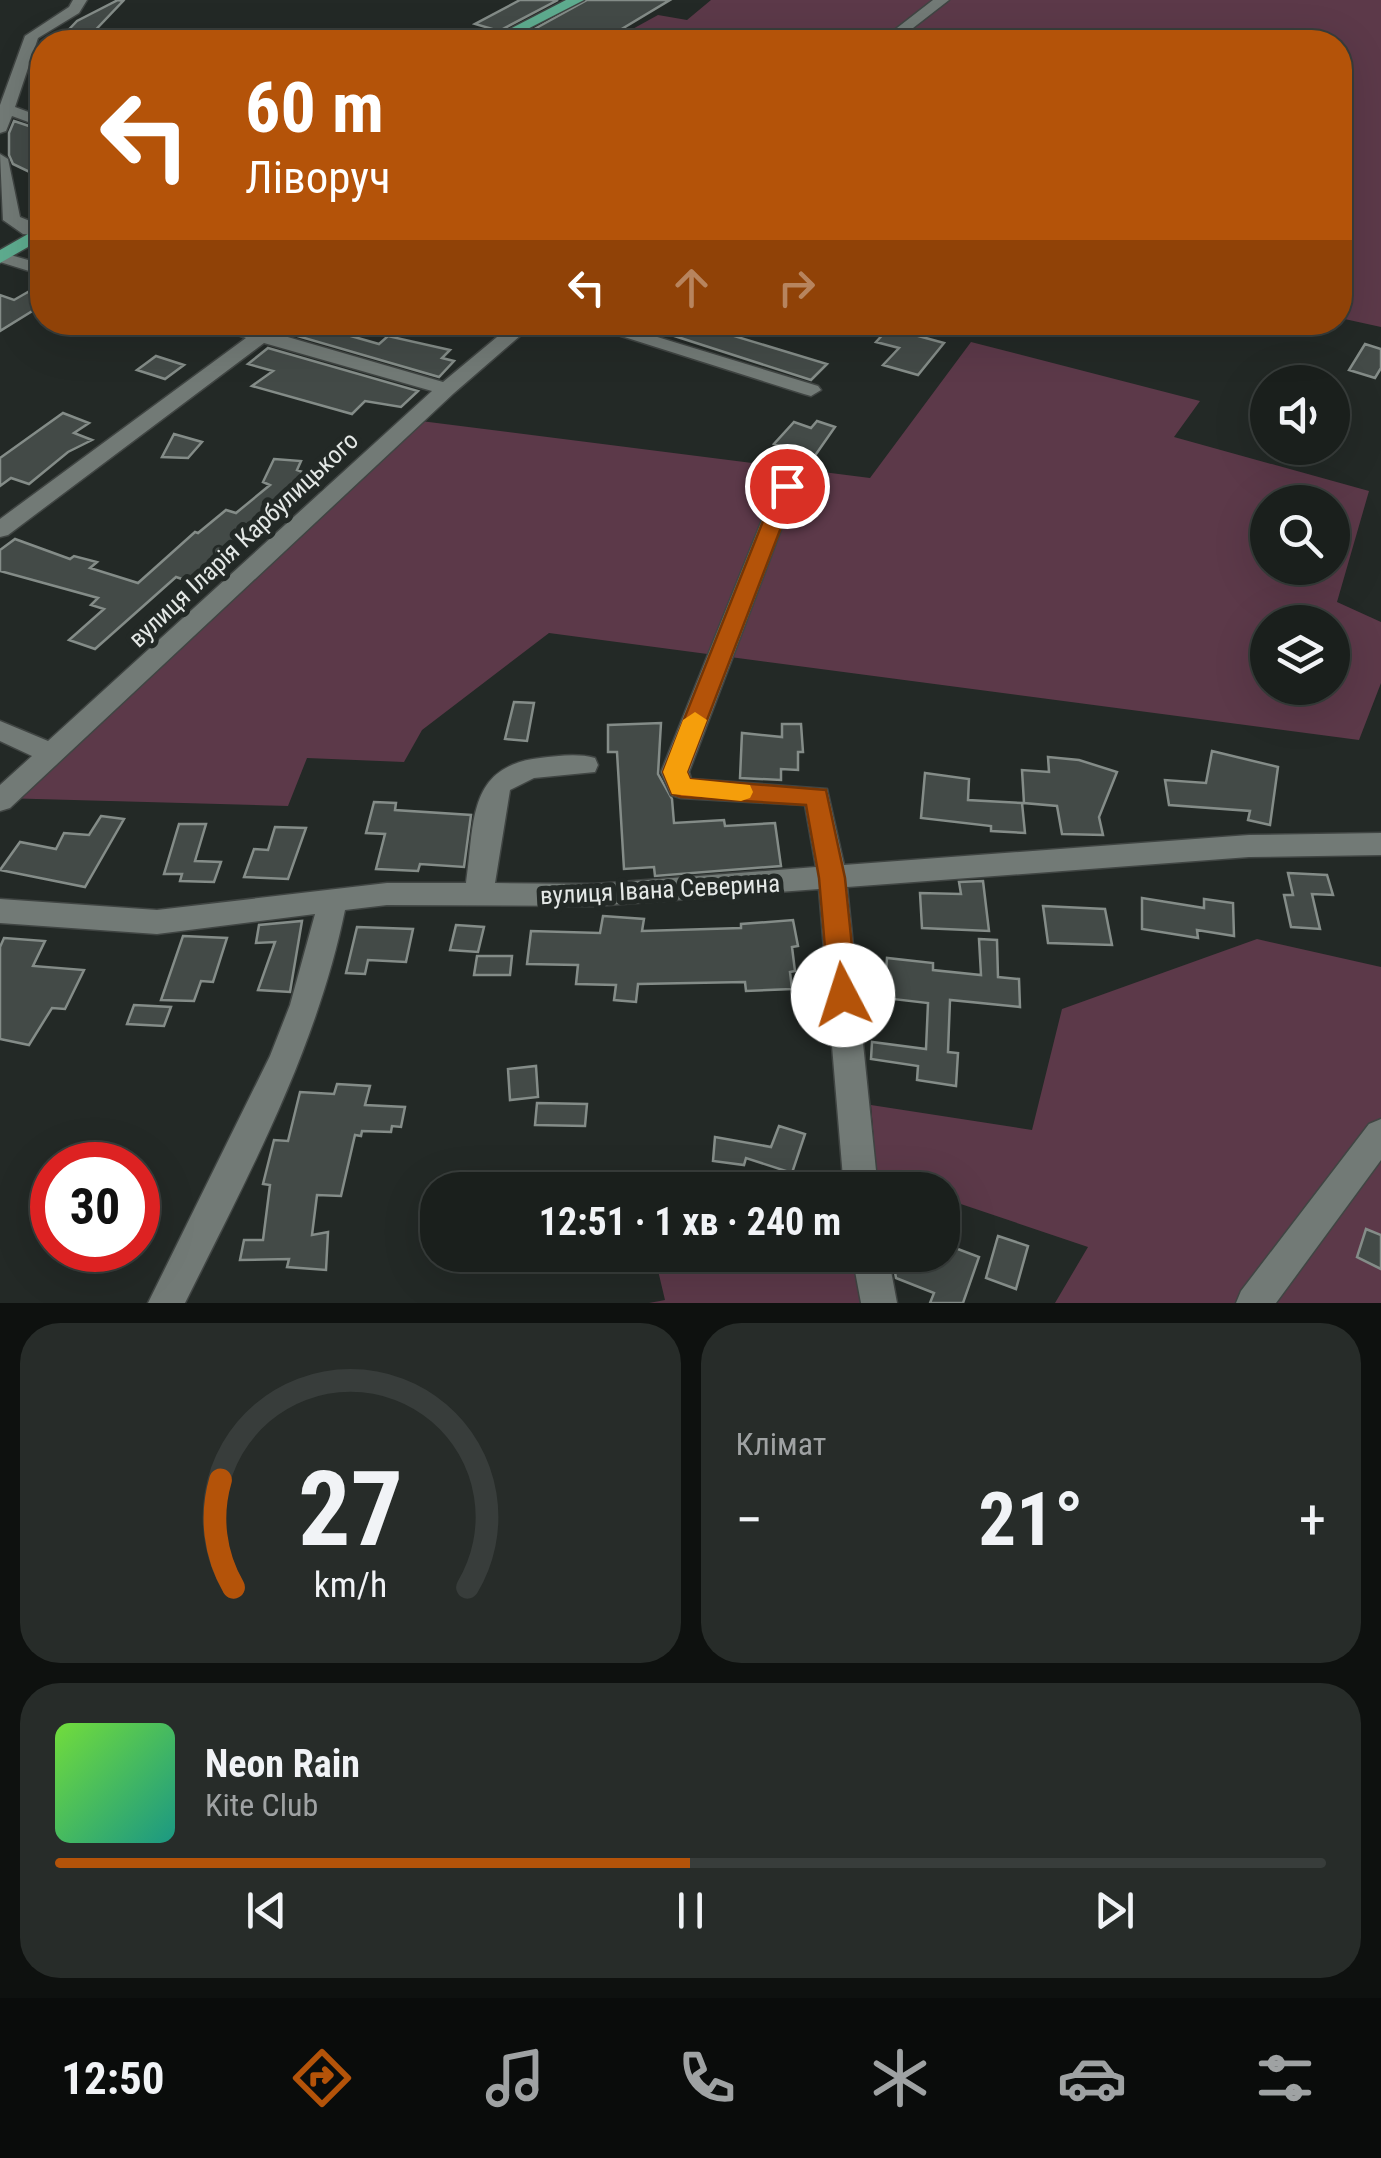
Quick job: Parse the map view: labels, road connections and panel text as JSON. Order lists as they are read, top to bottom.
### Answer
{
  "streets": {
    "street": ["вулиця Іларія Карбулицького", "вулиця Івана Северина"]
  },
  "page": {
    "turn": ["60 m", "Ліворуч"],
    "limit": "30",
    "trip": "12:51 · 1 хв · 240 m",
    "tile": "Клімат",
    "heat": ["−", "21°", "+"],
    "song": ["Neon Rain", "Kite Club"],
    "tabs": "12:50",
    "gauge": ["27", "km/h"]
  }
}
